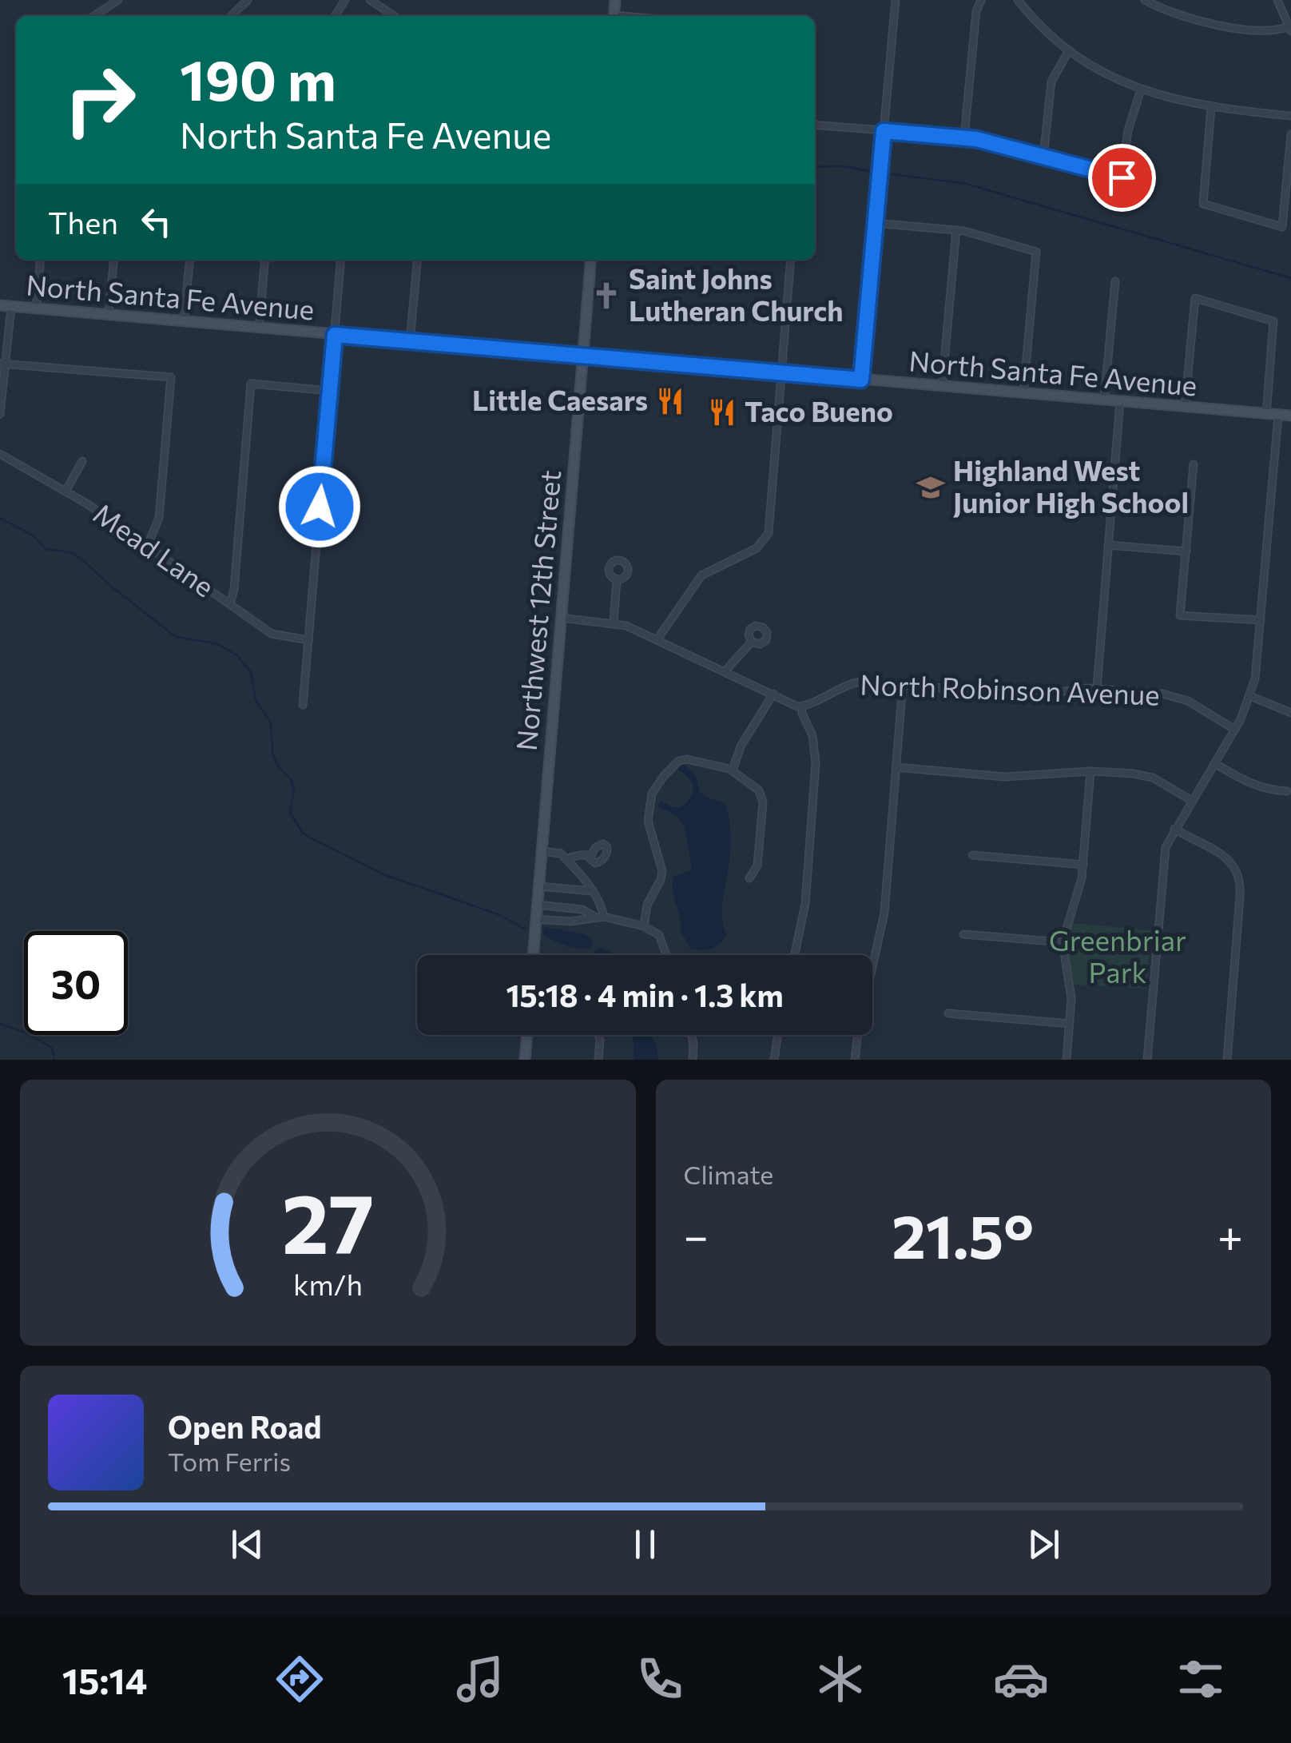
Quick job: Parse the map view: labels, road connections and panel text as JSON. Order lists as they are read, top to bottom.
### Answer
{
  "streets": {
    "main road": ["North Santa Fe Avenue", "Northwest 12th Street"],
    "street": ["Mead Lane", "North Robinson Avenue"]
  },
  "crossings": [
    ["North Santa Fe Avenue", "Northwest 12th Street"]
  ],
  "parks": ["Greenbriar Park"],
  "places": {
    "church": ["Saint Johns Lutheran Church"],
    "restaurant": ["Little Caesars", "Taco Bueno"],
    "school or university": ["Highland West Junior High School"]
  },
  "page": {
    "turn": ["190 m", "North Santa Fe Avenue"],
    "then": "Then",
    "limit": "30",
    "trip": "15:18 · 4 min · 1.3 km",
    "tile": "Climate",
    "heat": ["−", "21.5°", "+"],
    "song": ["Open Road", "Tom Ferris"],
    "tabs": "15:14",
    "gauge": ["27", "km/h"]
  }
}
